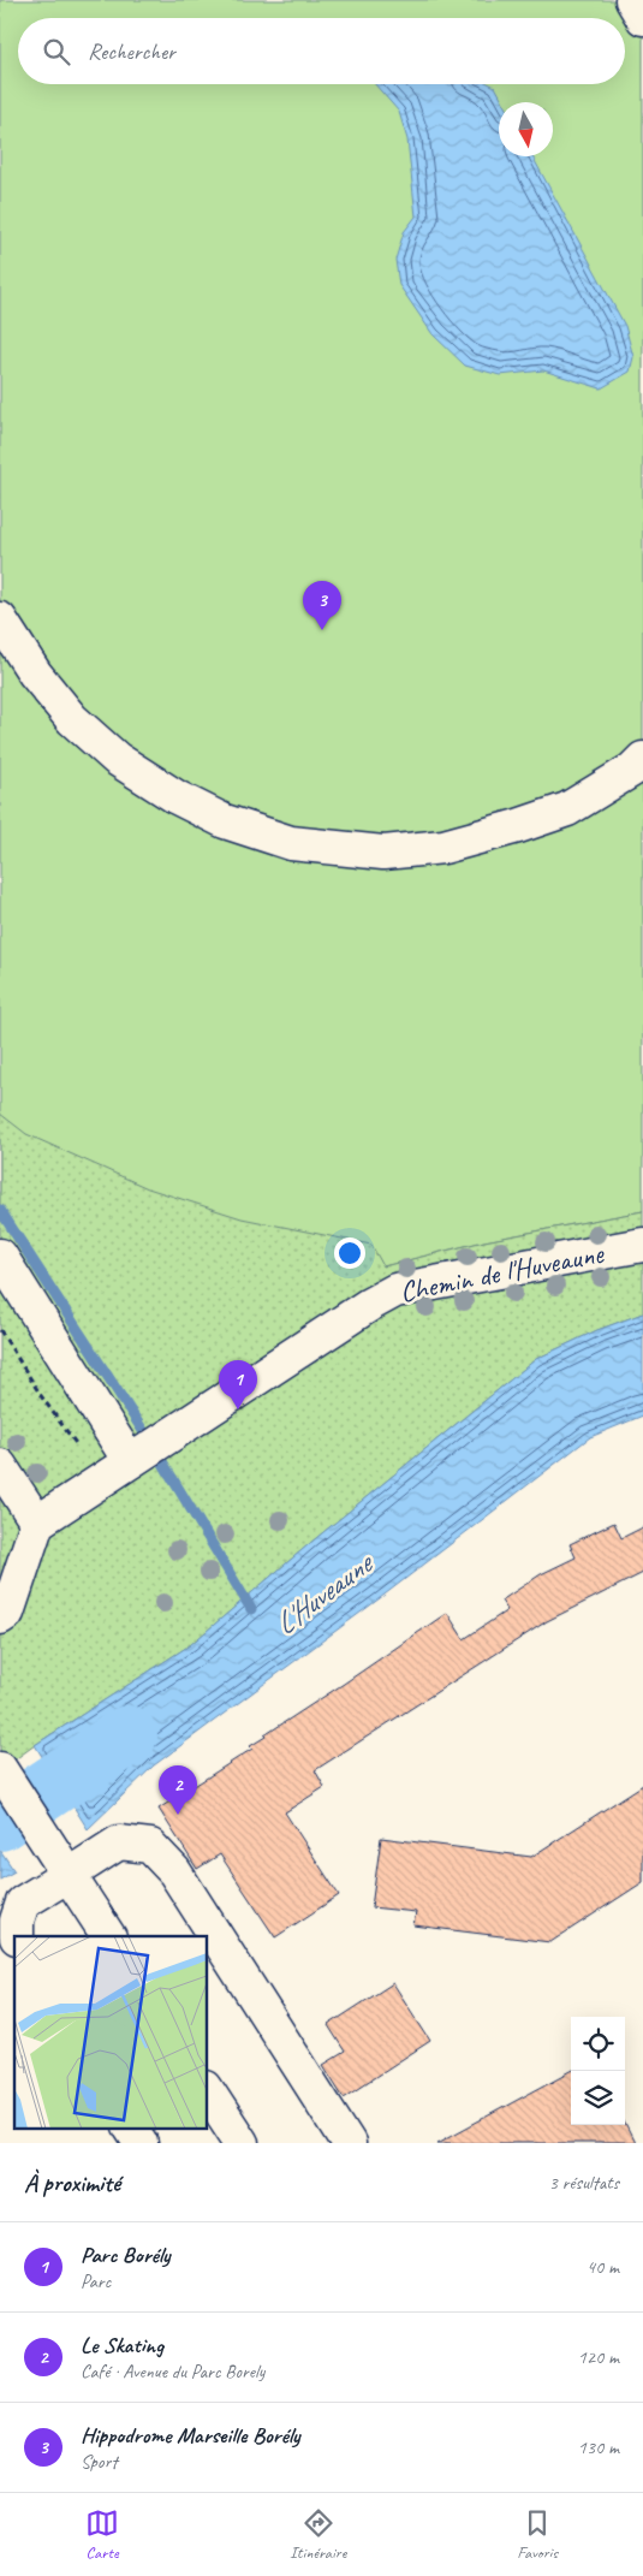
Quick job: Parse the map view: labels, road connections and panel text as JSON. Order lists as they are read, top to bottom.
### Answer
{
  "streets": {
    "street": ["Chemin de l'Huveaune"]
  },
  "water": ["L'Huveaune"],
  "north": "bottom",
  "page": {
    "search": "Rechercher",
    "pins": ["3", "1", "2"],
    "heading": ["À proximité", "3 résultats"],
    "list": [
      {
        "mark": "1",
        "name": "Parc Borély",
        "note": "Parc",
        "value": "40 m"
      },
      {
        "mark": "2",
        "name": "Le Skating",
        "note": "Café · Avenue du Parc Borely",
        "value": "120 m"
      },
      {
        "mark": "3",
        "name": "Hippodrome Marseille Borély",
        "note": "Sport",
        "value": "130 m"
      }
    ],
    "nav": ["Carte", "Itinéraire", "Favoris"]
  }
}
